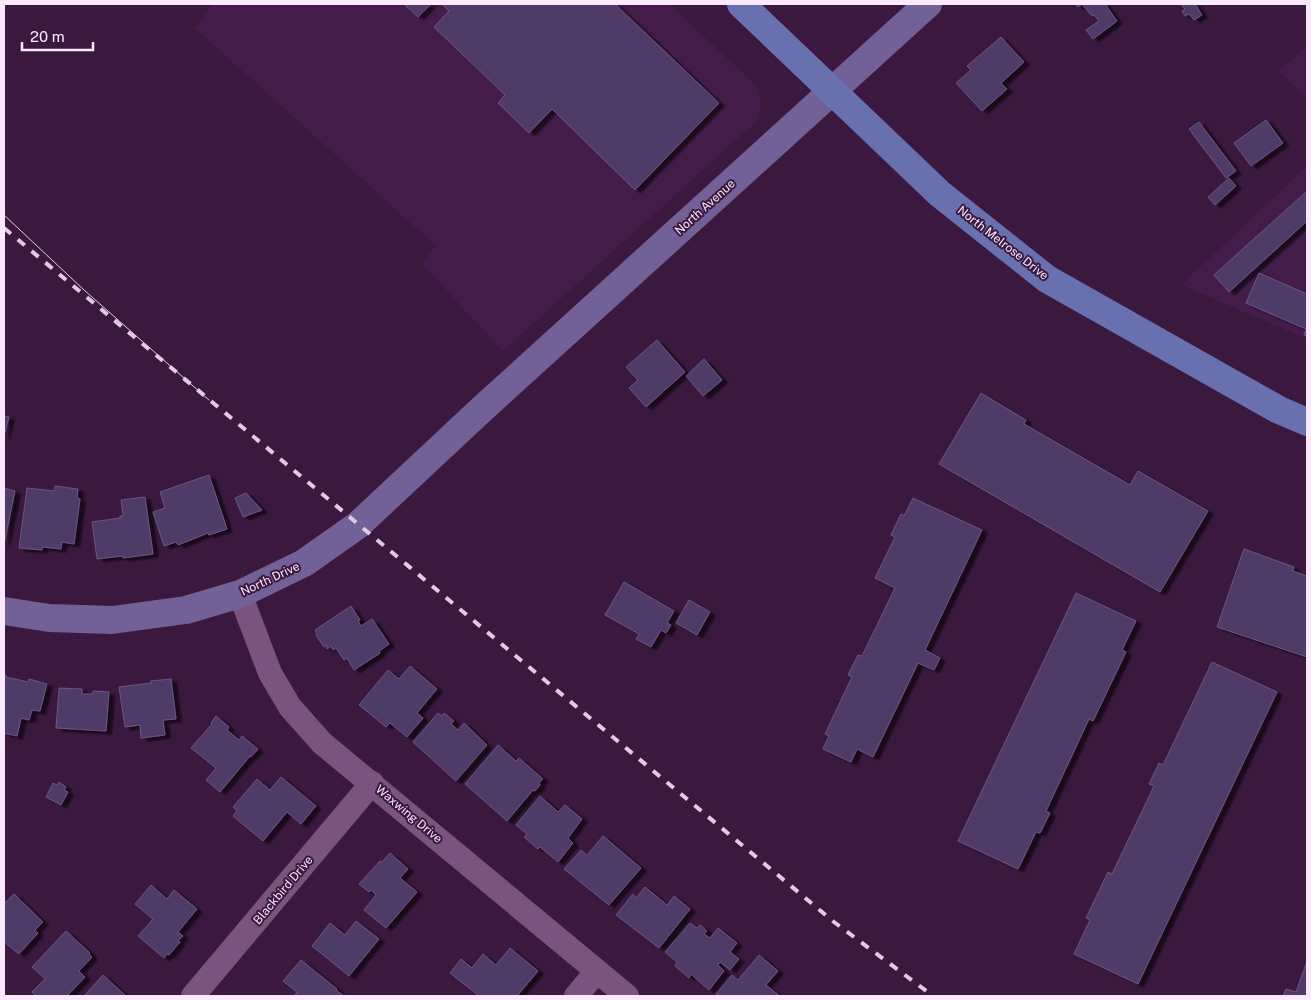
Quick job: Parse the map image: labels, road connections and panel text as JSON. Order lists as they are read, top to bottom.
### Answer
{
  "streets": {
    "main road": ["North Avenue", "North Melrose Drive", "North Drive"],
    "street": ["Waxwing Drive", "Blackbird Drive"]
  },
  "crossings": [
    ["North Avenue", "North Melrose Drive"],
    ["North Avenue", "North Drive"],
    ["North Drive", "Waxwing Drive"],
    ["Waxwing Drive", "Blackbird Drive"]
  ],
  "scale_bar": "20 m"
}
